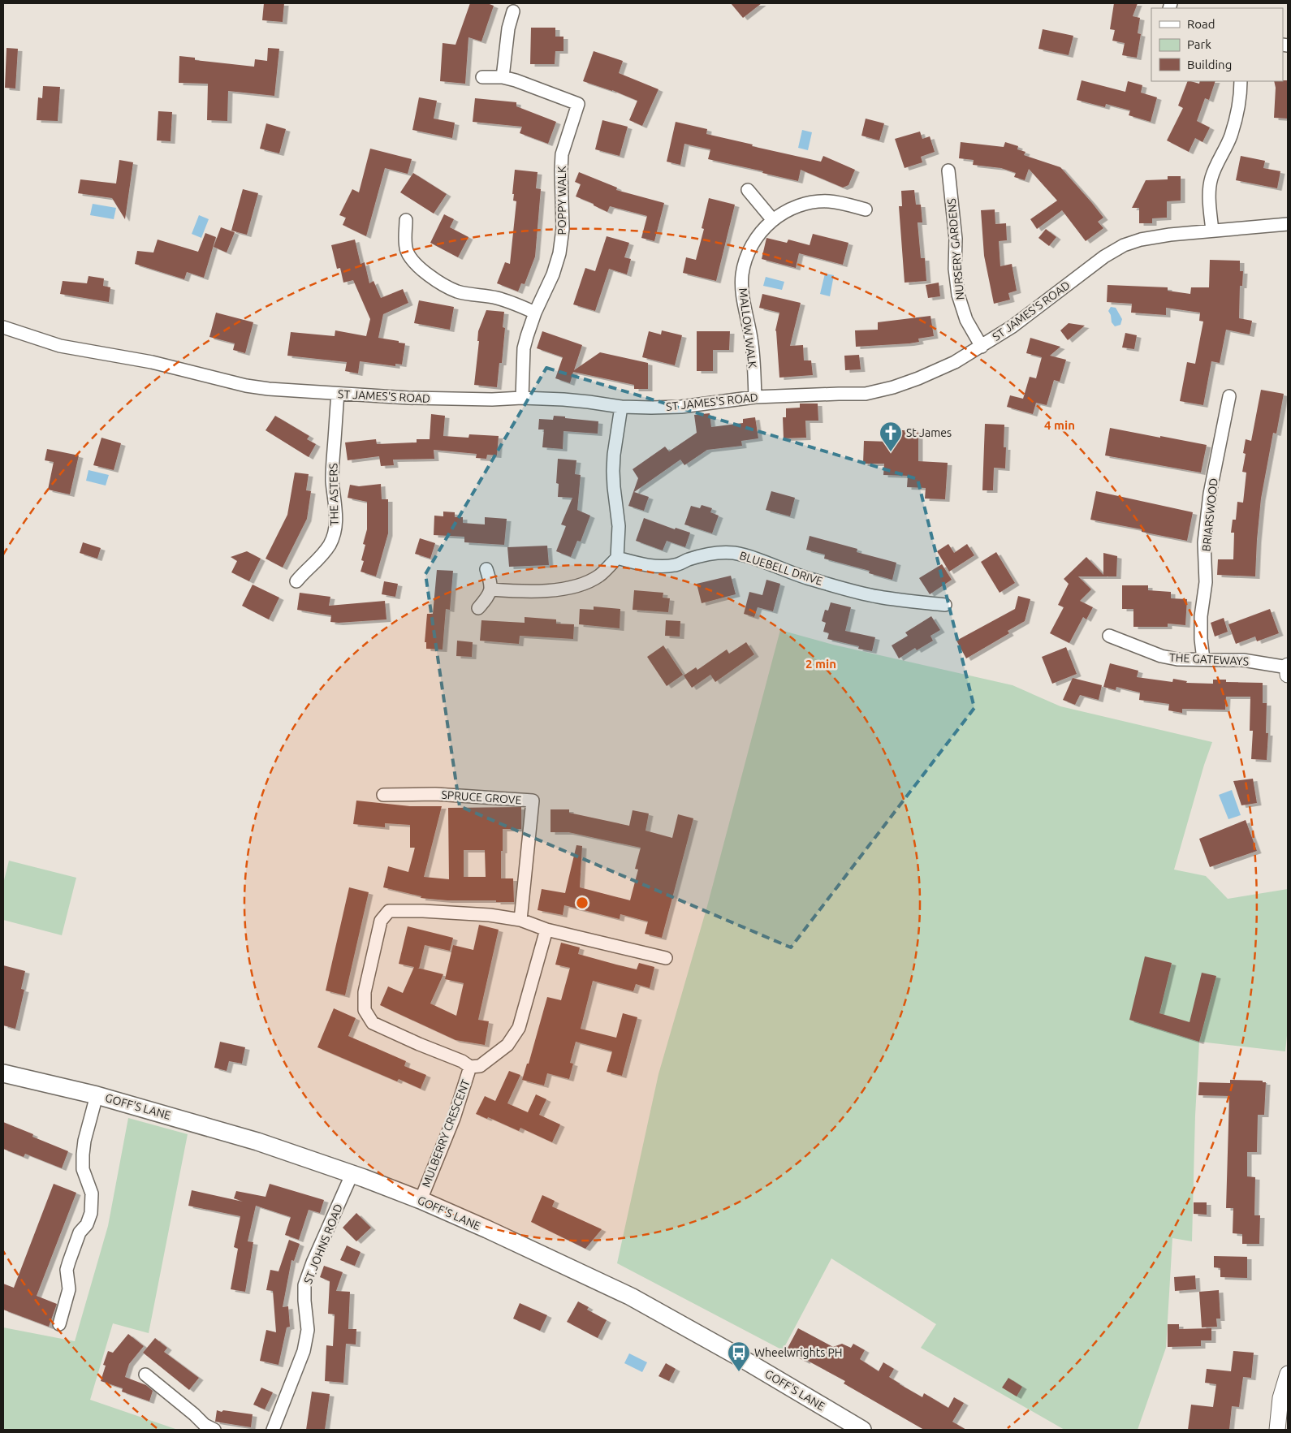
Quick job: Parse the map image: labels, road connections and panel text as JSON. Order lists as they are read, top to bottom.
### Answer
{
  "streets": {
    "main road": ["GOFF'S LANE"],
    "street": [
      "POPPY WALK",
      "NURSERY GARDENS",
      "ST JAMES'S ROAD",
      "MALLOW WALK",
      "THE ASTERS",
      "BRIARSWOOD",
      "BLUEBELL DRIVE",
      "THE GATEWAYS",
      "SPRUCE GROVE",
      "MULBERRY CRESCENT",
      "ST JOHNS ROAD"
    ]
  },
  "crossings": [
    ["POPPY WALK", "ST JAMES'S ROAD"],
    ["NURSERY GARDENS", "ST JAMES'S ROAD"],
    ["ST JAMES'S ROAD", "MALLOW WALK"],
    ["ST JAMES'S ROAD", "THE ASTERS"],
    ["BRIARSWOOD", "THE GATEWAYS"],
    ["SPRUCE GROVE", "MULBERRY CRESCENT"],
    ["GOFF'S LANE", "MULBERRY CRESCENT"],
    ["GOFF'S LANE", "ST JOHNS ROAD"]
  ],
  "places": {
    "church": ["St James"],
    "bus stop": ["Wheelwrights PH"]
  },
  "legend": ["Road", "Park", "Building"],
  "rings": ["4 min", "2 min"]
}
